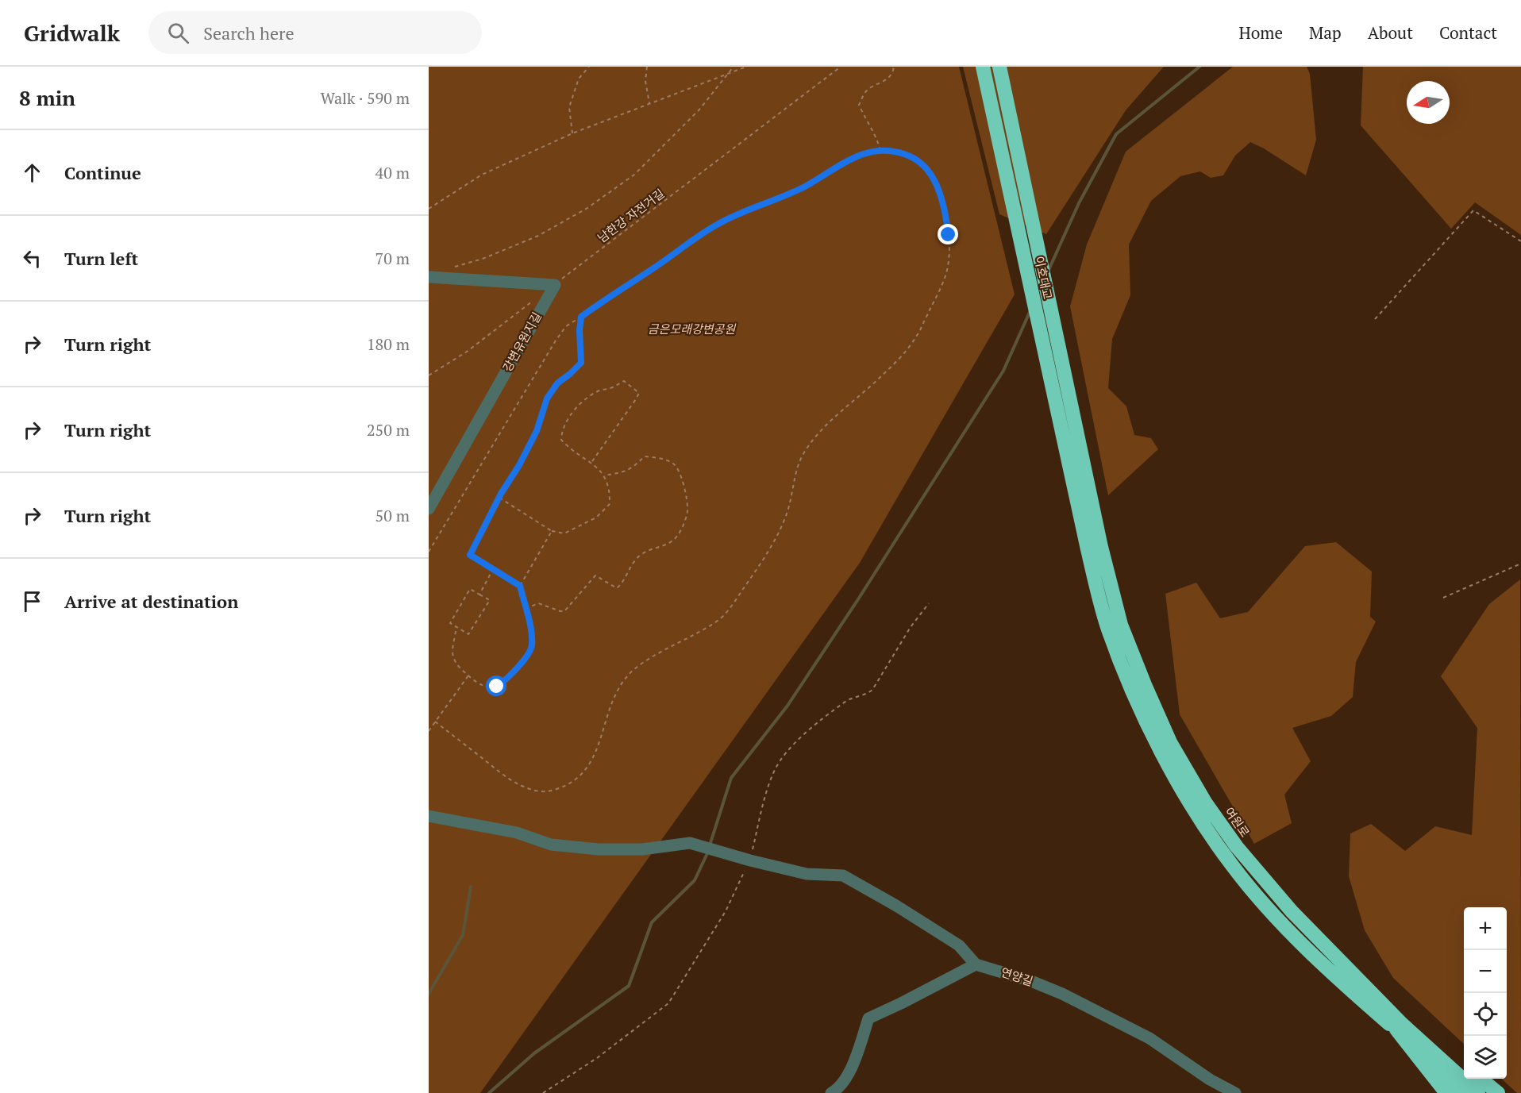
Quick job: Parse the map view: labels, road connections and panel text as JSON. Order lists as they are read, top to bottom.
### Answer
{
  "streets": {
    "highway": ["이호대교"],
    "street": ["강변유원지길", "연양길"],
    "path": ["남한강 자전거길"]
  },
  "crossings": [
    ["남한강 자전거길", "강변유원지길"]
  ],
  "parks": ["금은모래강변공원"],
  "north": "left",
  "page": {
    "header": "Gridwalk",
    "search": "Search here",
    "nav": [
      "Home",
      "Map",
      "About",
      "Contact"
    ],
    "heading": ["8 min", "Walk · 590 m"],
    "list": [
      ["Continue", "40 m"],
      ["Turn left", "70 m"],
      ["Turn right", "180 m"],
      ["Turn right", "250 m"],
      ["Turn right", "50 m"],
      "Arrive at destination"
    ],
    "map_buttons": ["+", "−"]
  }
}
